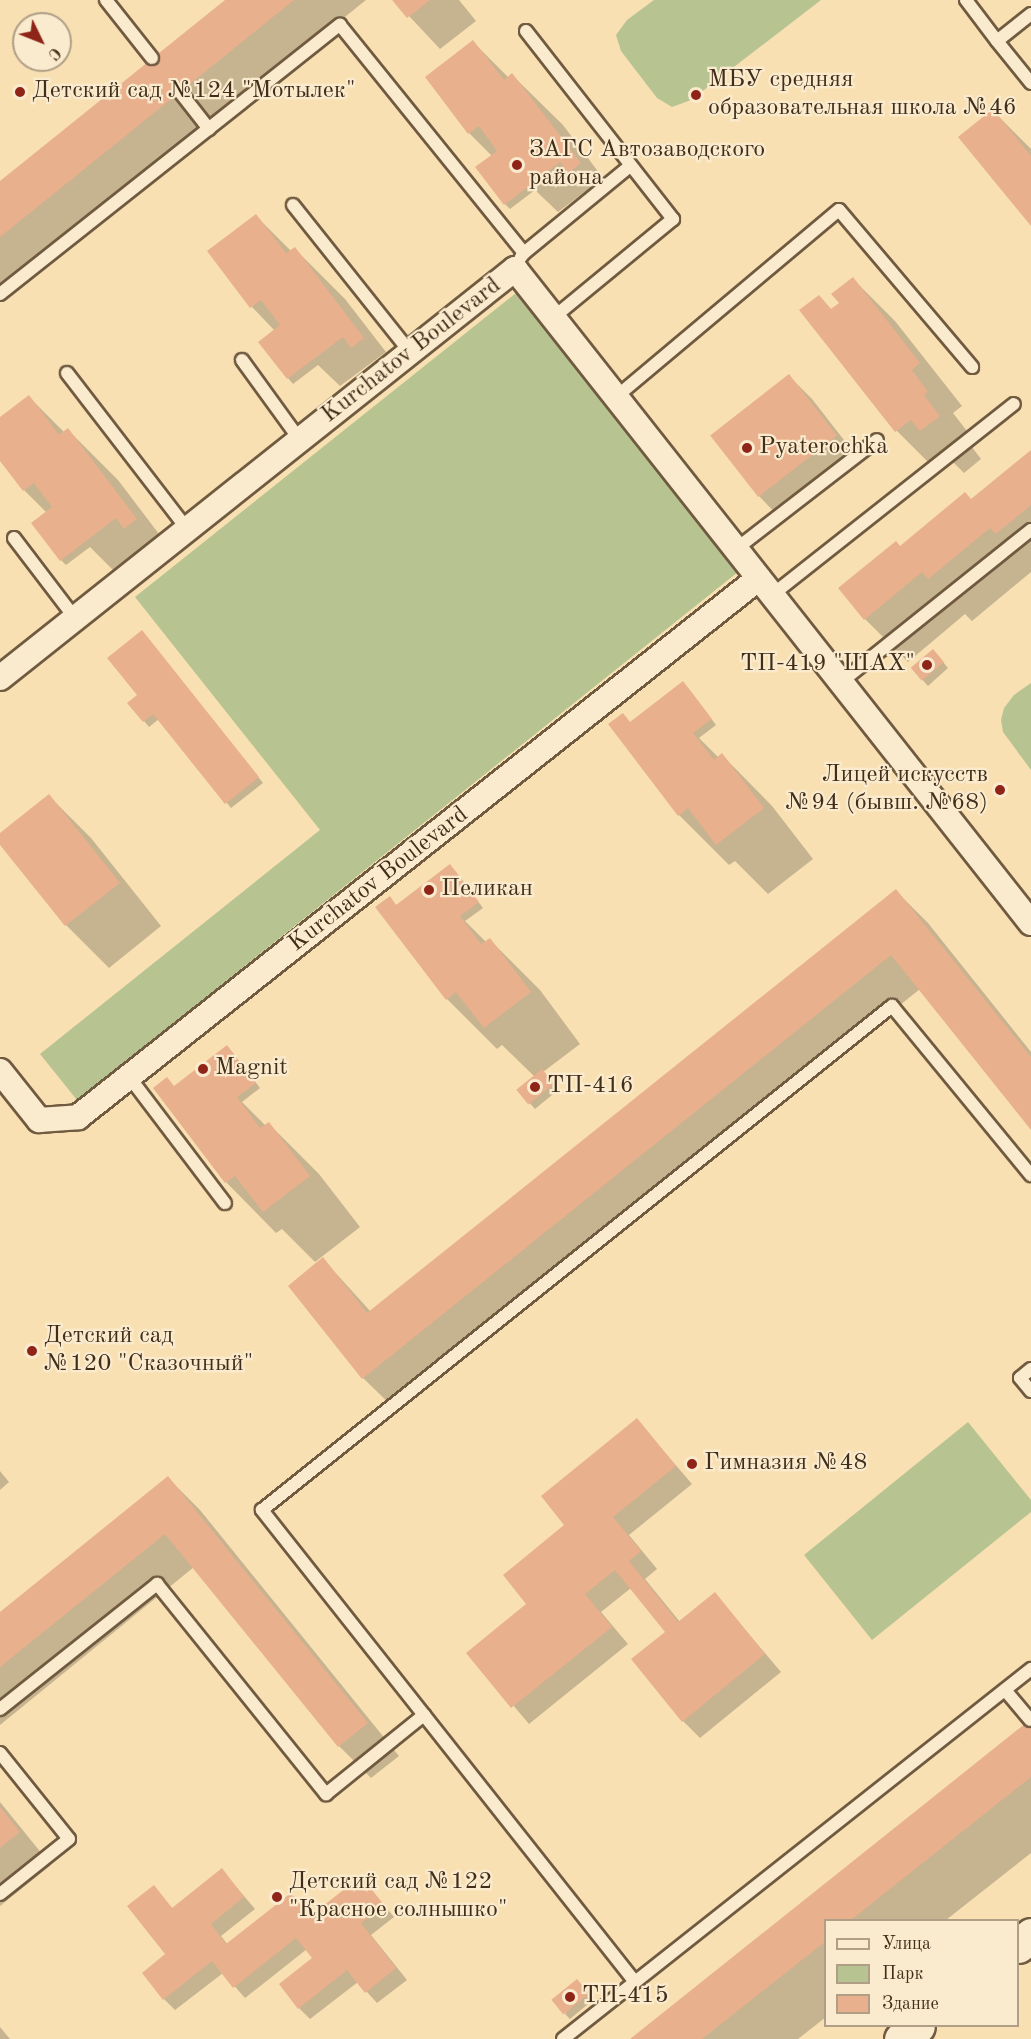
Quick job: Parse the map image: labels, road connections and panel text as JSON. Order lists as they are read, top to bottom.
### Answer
{
  "streets": {
    "street": ["Kurchatov Boulevard"]
  },
  "places": [
    "Детский сад №124 \"Мотылек\"",
    "МБУ средняя образовательная школа №46",
    "ЗАГС Автозаводского района",
    "Pyaterochka",
    "ТП-419 \"ШАХ\"",
    "Лицей искусств №94 (бывш. №68)",
    "Пеликан",
    "Magnit",
    "ТП-416",
    "Детский сад №120 \"Сказочный\"",
    "Гимназия №48",
    "Детский сад №122 \"Красное солнышко\"",
    "ТП-415"
  ],
  "legend": ["Улица", "Парк", "Здание"],
  "north": "bottom right"
}
